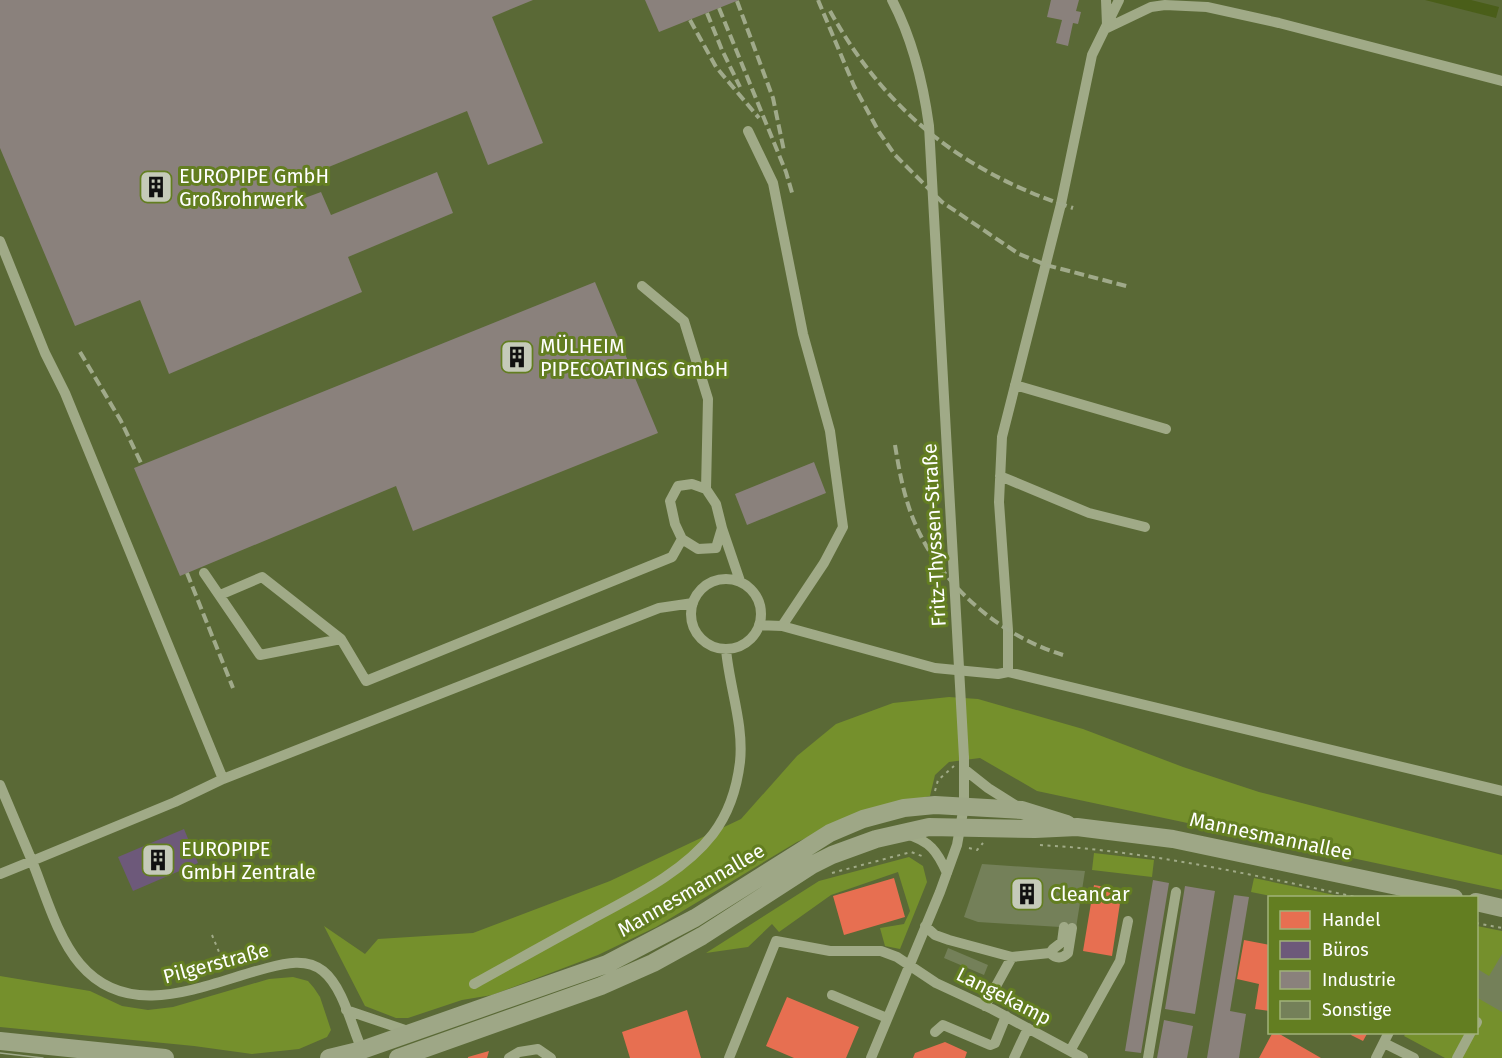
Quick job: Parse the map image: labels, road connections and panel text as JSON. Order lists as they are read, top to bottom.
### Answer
{
  "streets": {
    "main road": ["Mannesmannallee"],
    "street": ["Fritz-Thyssen-Straße", "Pilgerstraße", "Langekamp"]
  },
  "crossings": [
    ["Fritz-Thyssen-Straße", "Mannesmannallee"],
    ["Fritz-Thyssen-Straße", "Langekamp"],
    ["Mannesmannallee", "Pilgerstraße"]
  ],
  "places": {
    "building": [
      "EUROPIPE GmbH Großrohrwerk",
      "MÜLHEIM PIPECOATINGS GmbH",
      "EUROPIPE GmbH Zentrale",
      "CleanCar"
    ]
  },
  "legend": [
    "Handel",
    "Büros",
    "Industrie",
    "Sonstige"
  ]
}
